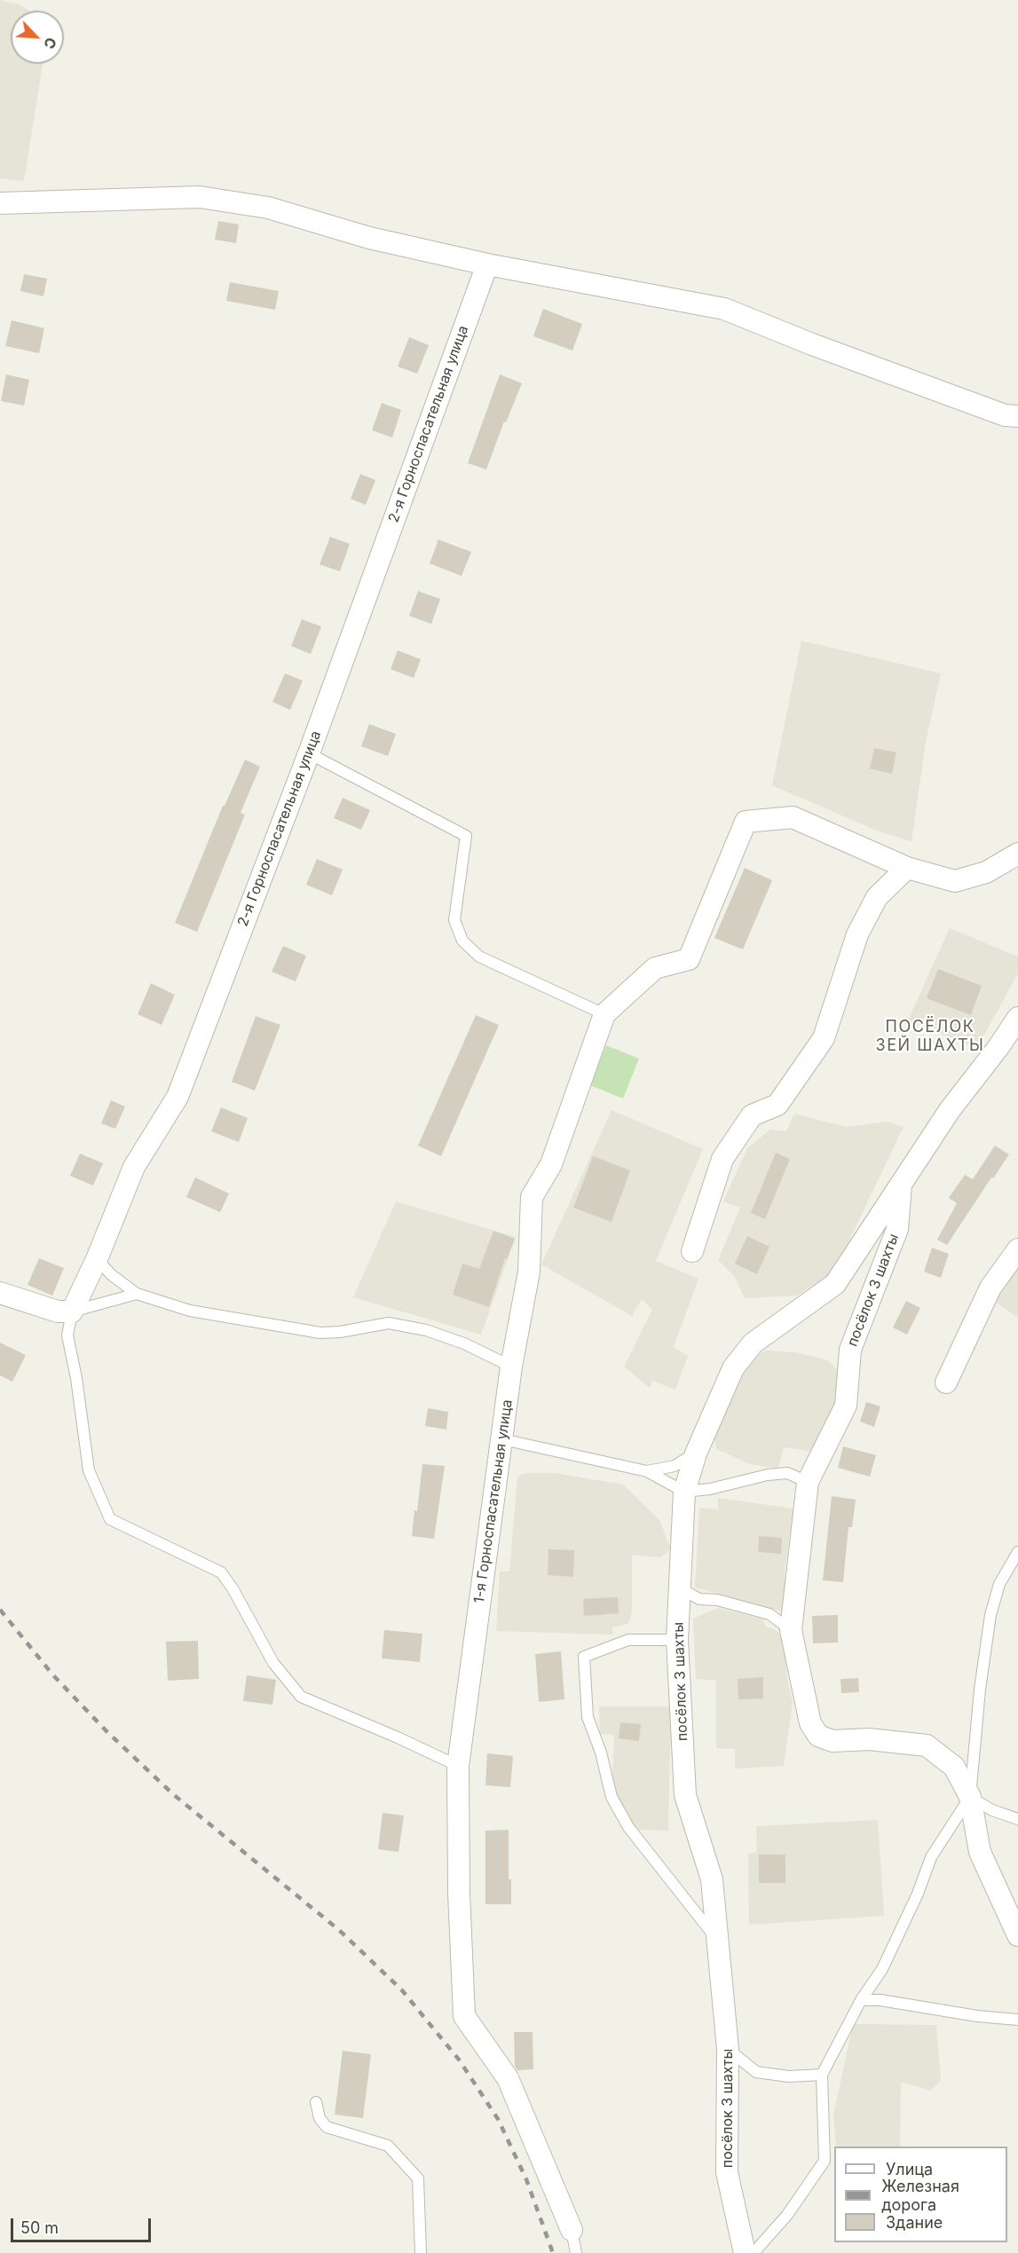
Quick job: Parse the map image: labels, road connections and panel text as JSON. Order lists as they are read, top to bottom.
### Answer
{
  "streets": {
    "street": ["2-я Горноспасательная улица", "посёлок 3 шахты", "1-я Горноспасательная улица"]
  },
  "districts": ["ПОСЁЛОК 3ЕЙ ШАХТЫ"],
  "legend": ["Улица", "Железная дорога", "Здание"],
  "scale_bar": "50 m",
  "north": "bottom right"
}
